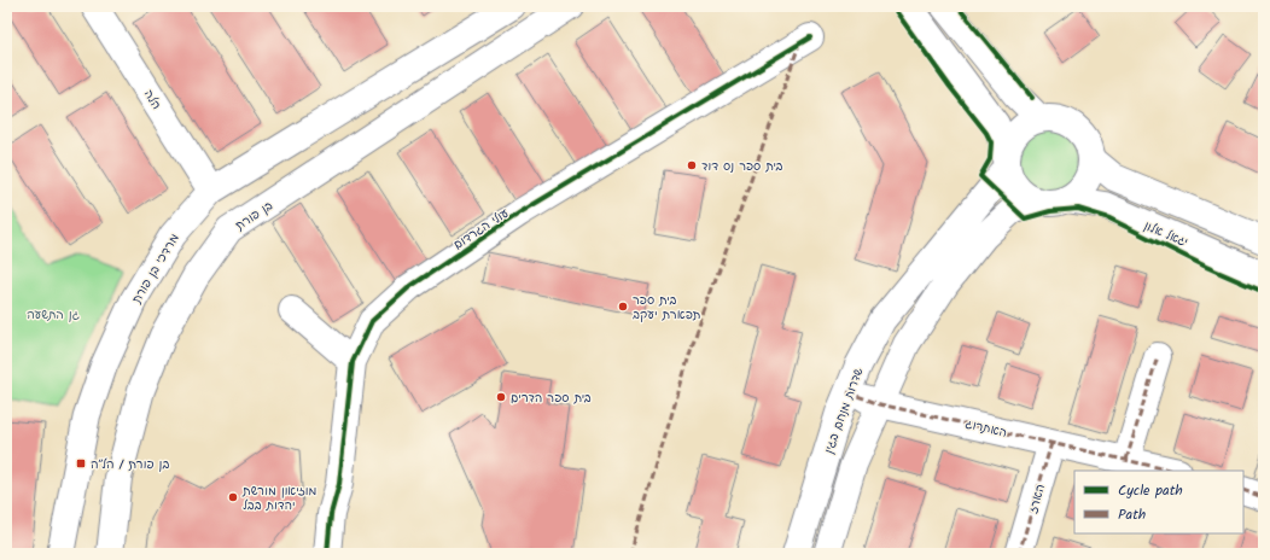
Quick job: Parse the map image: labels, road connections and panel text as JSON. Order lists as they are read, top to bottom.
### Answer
{
  "streets": {
    "street": [
      "הלה",
      "בן פורת",
      "עולי הגרדום",
      "יגאל אלון",
      "מרדכי בן פורת",
      "שדרות מנחם בגין",
      "האתרוג",
      "הארז"
    ]
  },
  "crossings": [
    ["הלה", "מרדכי בן פורת"],
    ["יגאל אלון", "שדרות מנחם בגין"],
    ["שדרות מנחם בגין", "האתרוג"],
    ["האתרוג", "הארז"]
  ],
  "parks": ["גן התשעה"],
  "places": {
    "other": [
      "בית ספר נס דוד",
      "בית ספר תפארת יעקב",
      "בית ספר הדרים",
      "מוזיאון מורשת יהדות בבל"
    ],
    "transit": ["בן פורת / הל״ה"]
  },
  "legend": ["Cycle path", "Path"]
}
